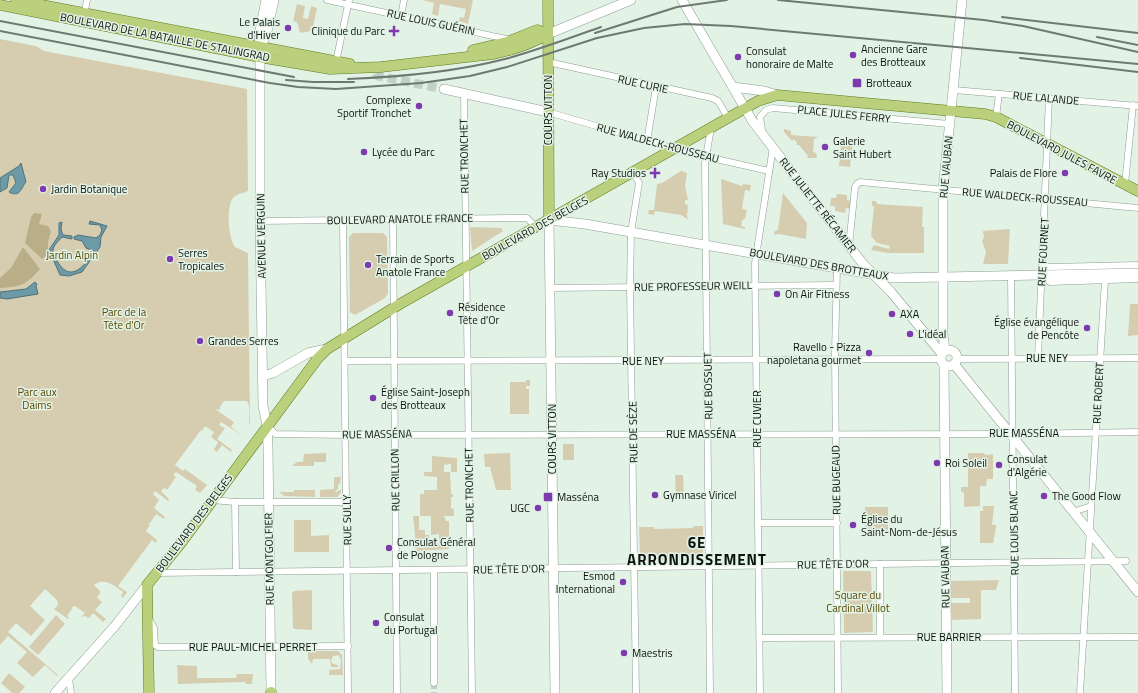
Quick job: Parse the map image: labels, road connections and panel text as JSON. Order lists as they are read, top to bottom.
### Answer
{
  "streets": {
    "main road": [
      "BOULEVARD DE LA BATAILLE DE STALINGRAD",
      "COURS VITTON",
      "PLACE JULES FERRY",
      "BOULEVARD JULES FAVRE",
      "RUE VAUBAN",
      "RUE JULIETTE RÉCAMIER",
      "BOULEVARD DES BELGES",
      "AVENUE VERGUIN",
      "BOULEVARD DES BROTTEAUX",
      "RUE MONTGOLFIER"
    ],
    "street": [
      "RUE LOUIS GUÉRIN",
      "RUE CURIE",
      "RUE LALANDE",
      "RUE WALDECK-ROUSSEAU",
      "RUE TRONCHET",
      "BOULEVARD ANATOLE FRANCE",
      "RUE FOURNET",
      "RUE PROFESSEUR WEILL",
      "RUE NEY",
      "RUE BOSSUET",
      "RUE ROBERT",
      "RUE CUVIER",
      "RUE DE SÈZE",
      "RUE MASSÉNA",
      "RUE CRILLON",
      "RUE BUGEAUD",
      "RUE SULLY",
      "RUE LOUIS BLANC",
      "RUE TÊTE D'OR",
      "RUE BARRIER",
      "RUE PAUL-MICHEL PERRET"
    ]
  },
  "crossings": [
    ["BOULEVARD DE LA BATAILLE DE STALINGRAD", "AVENUE VERGUIN"],
    ["RUE CURIE", "COURS VITTON"],
    ["RUE CURIE", "BOULEVARD DES BELGES"],
    ["RUE LALANDE", "RUE VAUBAN"],
    ["RUE LALANDE", "RUE FOURNET"],
    ["COURS VITTON", "RUE WALDECK-ROUSSEAU"],
    ["COURS VITTON", "BOULEVARD DES BELGES"],
    ["COURS VITTON", "BOULEVARD DES BROTTEAUX"],
    ["COURS VITTON", "RUE PROFESSEUR WEILL"],
    ["COURS VITTON", "RUE NEY"],
    ["COURS VITTON", "RUE MASSÉNA"],
    ["COURS VITTON", "RUE TÊTE D'OR"],
    ["PLACE JULES FERRY", "BOULEVARD JULES FAVRE"],
    ["PLACE JULES FERRY", "RUE VAUBAN"],
    ["PLACE JULES FERRY", "RUE JULIETTE RÉCAMIER"],
    ["PLACE JULES FERRY", "BOULEVARD DES BELGES"],
    ["RUE WALDECK-ROUSSEAU", "RUE VAUBAN"],
    ["RUE WALDECK-ROUSSEAU", "RUE JULIETTE RÉCAMIER"],
    ["RUE WALDECK-ROUSSEAU", "BOULEVARD DES BELGES"],
    ["RUE WALDECK-ROUSSEAU", "RUE FOURNET"],
    ["RUE WALDECK-ROUSSEAU", "RUE BOSSUET"],
    ["RUE WALDECK-ROUSSEAU", "RUE CUVIER"],
    ["BOULEVARD JULES FAVRE", "RUE FOURNET"],
    ["RUE TRONCHET", "BOULEVARD ANATOLE FRANCE"],
    ["RUE TRONCHET", "BOULEVARD DES BELGES"],
    ["RUE TRONCHET", "RUE NEY"],
    ["RUE TRONCHET", "RUE MASSÉNA"],
    ["RUE TRONCHET", "RUE TÊTE D'OR"],
    ["RUE VAUBAN", "RUE JULIETTE RÉCAMIER"],
    ["RUE VAUBAN", "BOULEVARD DES BROTTEAUX"],
    ["RUE VAUBAN", "RUE NEY"],
    ["RUE VAUBAN", "RUE MASSÉNA"],
    ["RUE VAUBAN", "RUE TÊTE D'OR"],
    ["RUE VAUBAN", "RUE BARRIER"],
    ["RUE JULIETTE RÉCAMIER", "BOULEVARD DES BELGES"],
    ["RUE JULIETTE RÉCAMIER", "BOULEVARD DES BROTTEAUX"],
    ["RUE JULIETTE RÉCAMIER", "RUE NEY"],
    ["RUE JULIETTE RÉCAMIER", "RUE CUVIER"],
    ["BOULEVARD ANATOLE FRANCE", "BOULEVARD DES BELGES"],
    ["BOULEVARD ANATOLE FRANCE", "AVENUE VERGUIN"],
    ["BOULEVARD ANATOLE FRANCE", "RUE CRILLON"],
    ["BOULEVARD DES BELGES", "AVENUE VERGUIN"],
    ["BOULEVARD DES BELGES", "BOULEVARD DES BROTTEAUX"],
    ["BOULEVARD DES BELGES", "RUE BOSSUET"],
    ["BOULEVARD DES BELGES", "RUE DE SÈZE"],
    ["BOULEVARD DES BELGES", "RUE MASSÉNA"],
    ["BOULEVARD DES BELGES", "RUE CRILLON"],
    ["BOULEVARD DES BELGES", "RUE SULLY"],
    ["BOULEVARD DES BELGES", "RUE MONTGOLFIER"],
    ["BOULEVARD DES BELGES", "RUE TÊTE D'OR"],
    ["AVENUE VERGUIN", "RUE MASSÉNA"],
    ["AVENUE VERGUIN", "RUE MONTGOLFIER"],
    ["RUE FOURNET", "BOULEVARD DES BROTTEAUX"],
    ["RUE FOURNET", "RUE NEY"],
    ["BOULEVARD DES BROTTEAUX", "RUE BOSSUET"],
    ["BOULEVARD DES BROTTEAUX", "RUE ROBERT"],
    ["BOULEVARD DES BROTTEAUX", "RUE CUVIER"],
    ["BOULEVARD DES BROTTEAUX", "RUE DE SÈZE"],
    ["BOULEVARD DES BROTTEAUX", "RUE BUGEAUD"],
    ["BOULEVARD DES BROTTEAUX", "RUE LOUIS BLANC"],
    ["RUE PROFESSEUR WEILL", "RUE BOSSUET"],
    ["RUE PROFESSEUR WEILL", "RUE CUVIER"],
    ["RUE PROFESSEUR WEILL", "RUE DE SÈZE"],
    ["RUE PROFESSEUR WEILL", "RUE BUGEAUD"],
    ["RUE NEY", "RUE BOSSUET"],
    ["RUE NEY", "RUE ROBERT"],
    ["RUE NEY", "RUE CUVIER"],
    ["RUE NEY", "RUE DE SÈZE"],
    ["RUE NEY", "RUE CRILLON"],
    ["RUE NEY", "RUE BUGEAUD"],
    ["RUE NEY", "RUE SULLY"],
    ["RUE NEY", "RUE LOUIS BLANC"],
    ["RUE BOSSUET", "RUE MASSÉNA"],
    ["RUE BOSSUET", "RUE TÊTE D'OR"],
    ["RUE ROBERT", "RUE MASSÉNA"],
    ["RUE ROBERT", "RUE TÊTE D'OR"],
    ["RUE ROBERT", "RUE BARRIER"],
    ["RUE CUVIER", "RUE MASSÉNA"],
    ["RUE CUVIER", "RUE TÊTE D'OR"],
    ["RUE CUVIER", "RUE BARRIER"],
    ["RUE DE SÈZE", "RUE MASSÉNA"],
    ["RUE DE SÈZE", "RUE TÊTE D'OR"],
    ["RUE MASSÉNA", "RUE CRILLON"],
    ["RUE MASSÉNA", "RUE BUGEAUD"],
    ["RUE MASSÉNA", "RUE SULLY"],
    ["RUE MASSÉNA", "RUE LOUIS BLANC"],
    ["RUE MASSÉNA", "RUE MONTGOLFIER"],
    ["RUE CRILLON", "RUE TÊTE D'OR"],
    ["RUE BUGEAUD", "RUE TÊTE D'OR"],
    ["RUE BUGEAUD", "RUE BARRIER"],
    ["RUE SULLY", "RUE TÊTE D'OR"],
    ["RUE SULLY", "RUE PAUL-MICHEL PERRET"],
    ["RUE LOUIS BLANC", "RUE TÊTE D'OR"],
    ["RUE LOUIS BLANC", "RUE BARRIER"],
    ["RUE MONTGOLFIER", "RUE TÊTE D'OR"],
    ["RUE MONTGOLFIER", "RUE PAUL-MICHEL PERRET"]
  ],
  "districts": ["6E ARRONDISSEMENT"],
  "parks": [
    "Jardin Alpin",
    "Parc de la Tête d'Or",
    "Parc aux Daims",
    "Square du Cardinal Villot"
  ],
  "places": {
    "other": [
      "Le Palais d'Hiver",
      "Ancienne Gare des Brotteaux",
      "Consulat honoraire de Malte",
      "Complexe Sportif Tronchet",
      "Galerie Saint Hubert",
      "Lycée du Parc",
      "Palais de Flore",
      "Jardin Botanique",
      "Serres Tropicales",
      "Terrain de Sports Anatole France",
      "On Air Fitness",
      "Résidence Tête d'Or",
      "AXA",
      "Église évangélique de Pencôte",
      "L'idéal",
      "Grandes Serres",
      "Ravello - Pizza napoletana gourmet",
      "Église Saint-Joseph des Brotteaux",
      "Roi Soleil",
      "Consulat d'Algérie",
      "Gymnase Viricel",
      "The Good Flow",
      "UGC",
      "Église du Saint-Nom-de-Jésus",
      "Consulat Général de Pologne",
      "Esmod International",
      "Consulat du Portugal",
      "Maestris"
    ],
    "health": ["Clinique du Parc", "Ray Studios"],
    "transit": ["Brotteaux", "Masséna"]
  }
}
